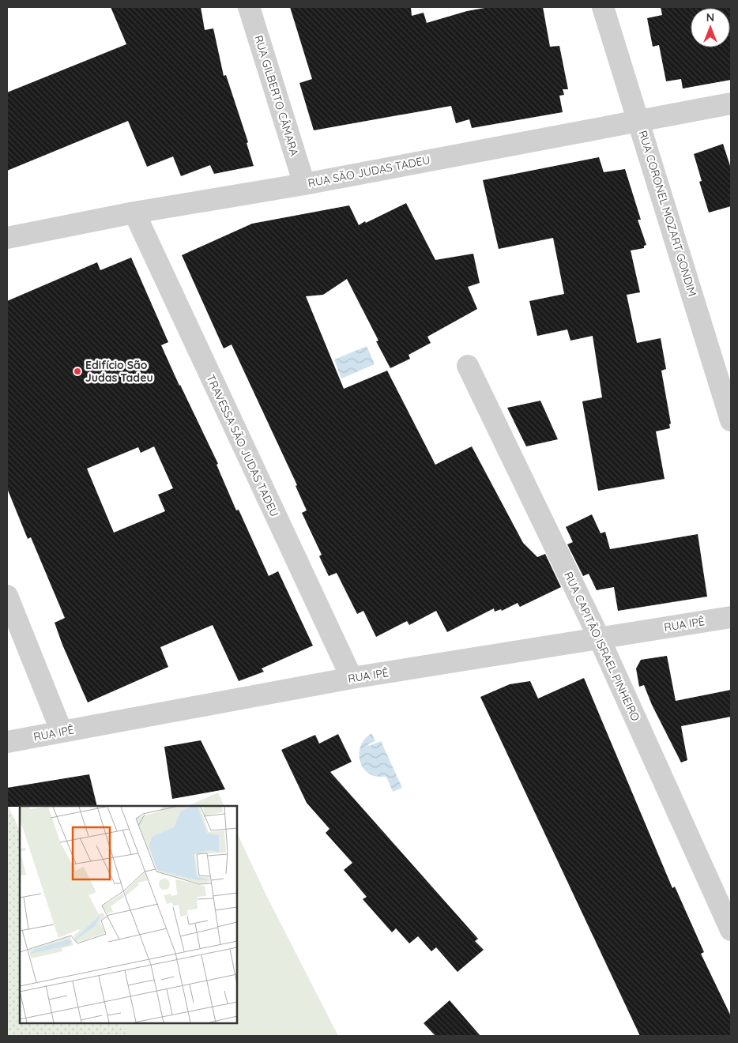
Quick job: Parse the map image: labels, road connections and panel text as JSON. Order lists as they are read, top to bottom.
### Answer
{
  "streets": {
    "street": [
      "RUA GILBERTO CÂMARA",
      "RUA SÃO JUDAS TADEU",
      "RUA CORONEL MOZART GONDIM",
      "TRAVESSA SÃO JUDAS TADEU",
      "RUA IPÊ",
      "RUA CAPITÃO ISRAEL PINHEIRO"
    ]
  },
  "crossings": [
    ["RUA GILBERTO CÂMARA", "RUA SÃO JUDAS TADEU"],
    ["RUA SÃO JUDAS TADEU", "RUA CORONEL MOZART GONDIM"],
    ["RUA SÃO JUDAS TADEU", "TRAVESSA SÃO JUDAS TADEU"],
    ["TRAVESSA SÃO JUDAS TADEU", "RUA IPÊ"],
    ["RUA IPÊ", "RUA CAPITÃO ISRAEL PINHEIRO"]
  ],
  "places": ["Edifício São Judas Tadeu"],
  "north": "top"
}
